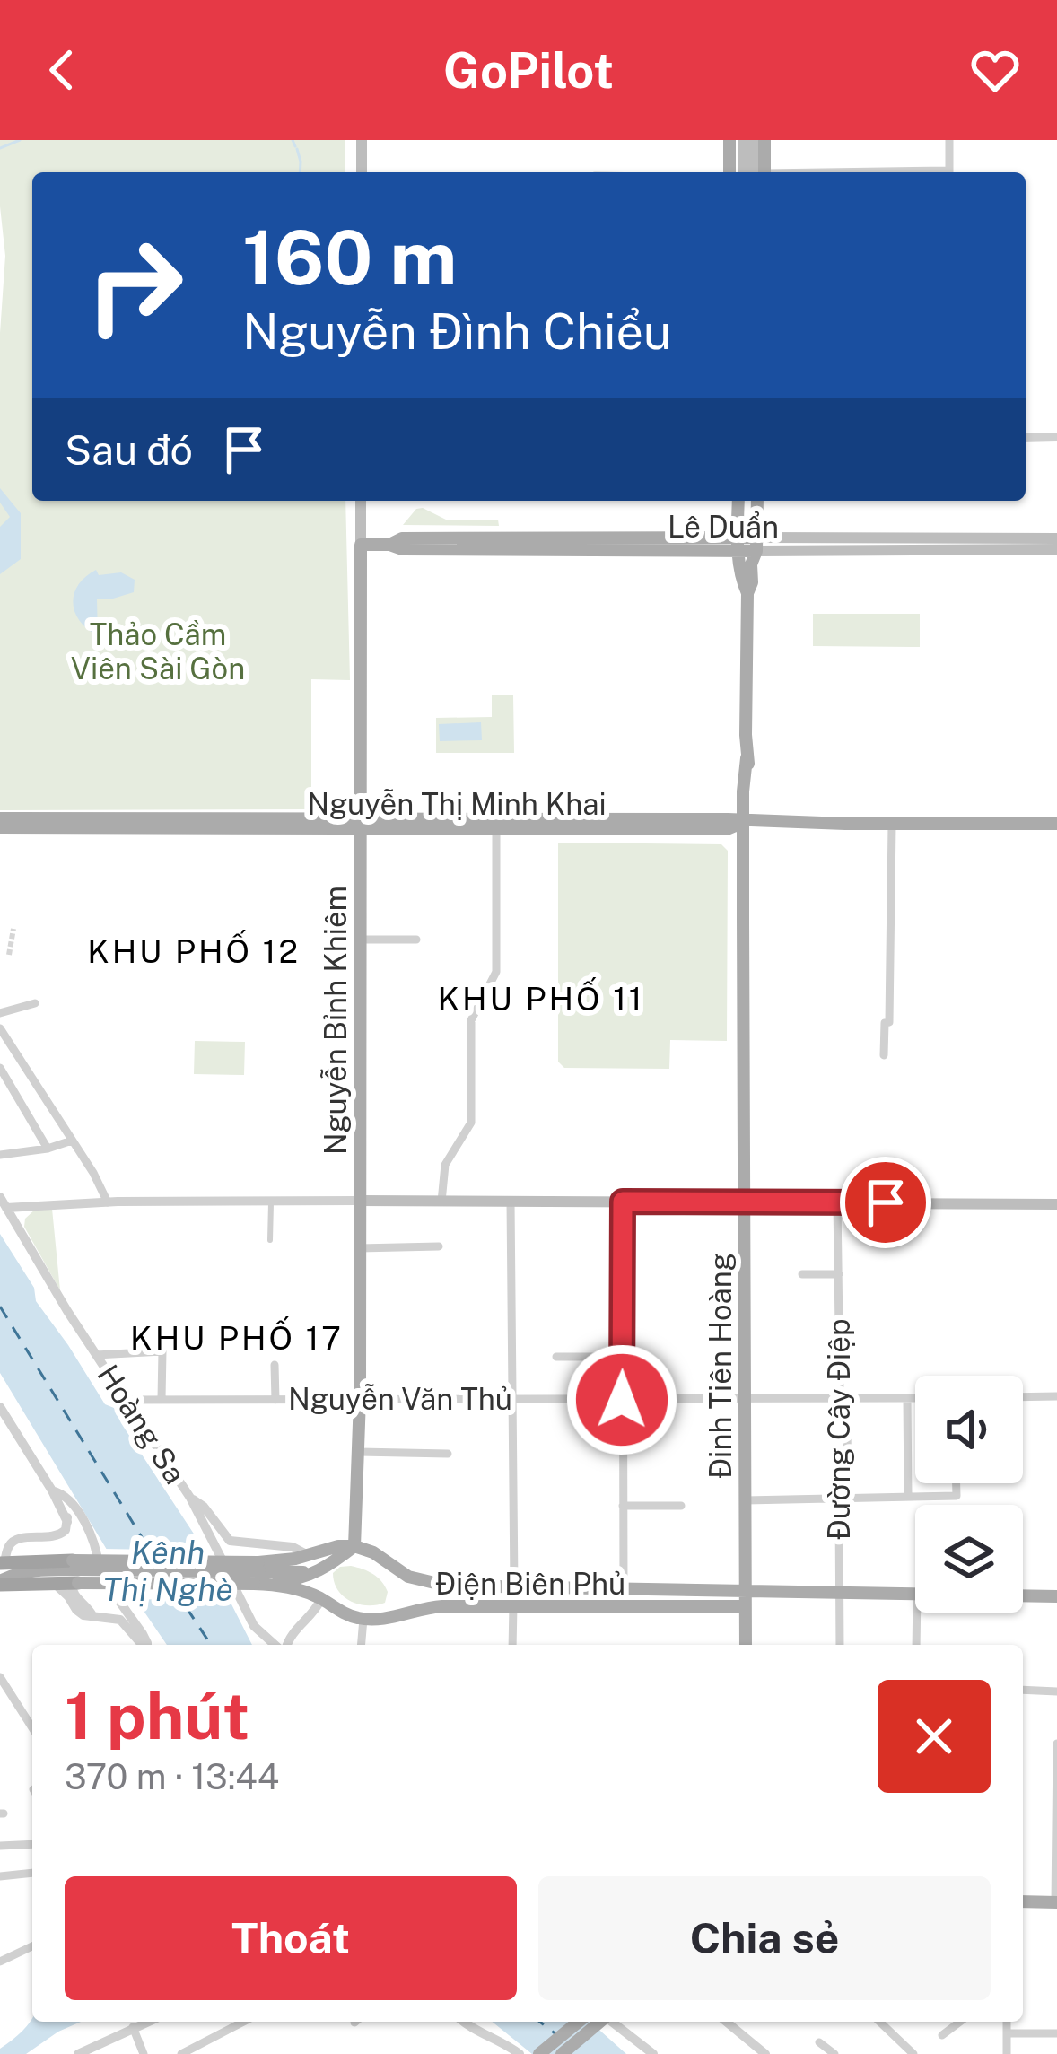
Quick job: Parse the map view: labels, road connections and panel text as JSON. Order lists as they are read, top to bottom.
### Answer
{
  "streets": {
    "main road": [
      "Lê Duẩn",
      "Nguyễn Thị Minh Khai",
      "Nguyễn Bỉnh Khiêm",
      "Đinh Tiên Hoàng",
      "Ðiện Biên Phủ"
    ],
    "street": ["Nguyễn Văn Thủ", "Hoàng Sa", "Đường Cây Điệp"]
  },
  "crossings": [
    ["Lê Duẩn", "Nguyễn Bỉnh Khiêm"],
    ["Lê Duẩn", "Đinh Tiên Hoàng"],
    ["Nguyễn Thị Minh Khai", "Nguyễn Bỉnh Khiêm"],
    ["Nguyễn Thị Minh Khai", "Đinh Tiên Hoàng"],
    ["Nguyễn Bỉnh Khiêm", "Nguyễn Văn Thủ"],
    ["Nguyễn Bỉnh Khiêm", "Ðiện Biên Phủ"],
    ["Đinh Tiên Hoàng", "Nguyễn Văn Thủ"],
    ["Đinh Tiên Hoàng", "Ðiện Biên Phủ"],
    ["Nguyễn Văn Thủ", "Hoàng Sa"],
    ["Nguyễn Văn Thủ", "Đường Cây Điệp"],
    ["Đường Cây Điệp", "Ðiện Biên Phủ"]
  ],
  "districts": ["KHU PHỐ 12", "KHU PHỐ 11", "KHU PHỐ 17"],
  "water": ["Kênh Thị Nghè"],
  "parks": ["Thảo Cầm Viên Sài Gòn"],
  "page": {
    "header": "GoPilot",
    "turn": ["160 m", "Nguyễn Đình Chiểu"],
    "then": "Sau đó",
    "heading": ["1 phút", "370 m · 13:44"],
    "buttons": ["Thoát", "Chia sẻ"]
  }
}
